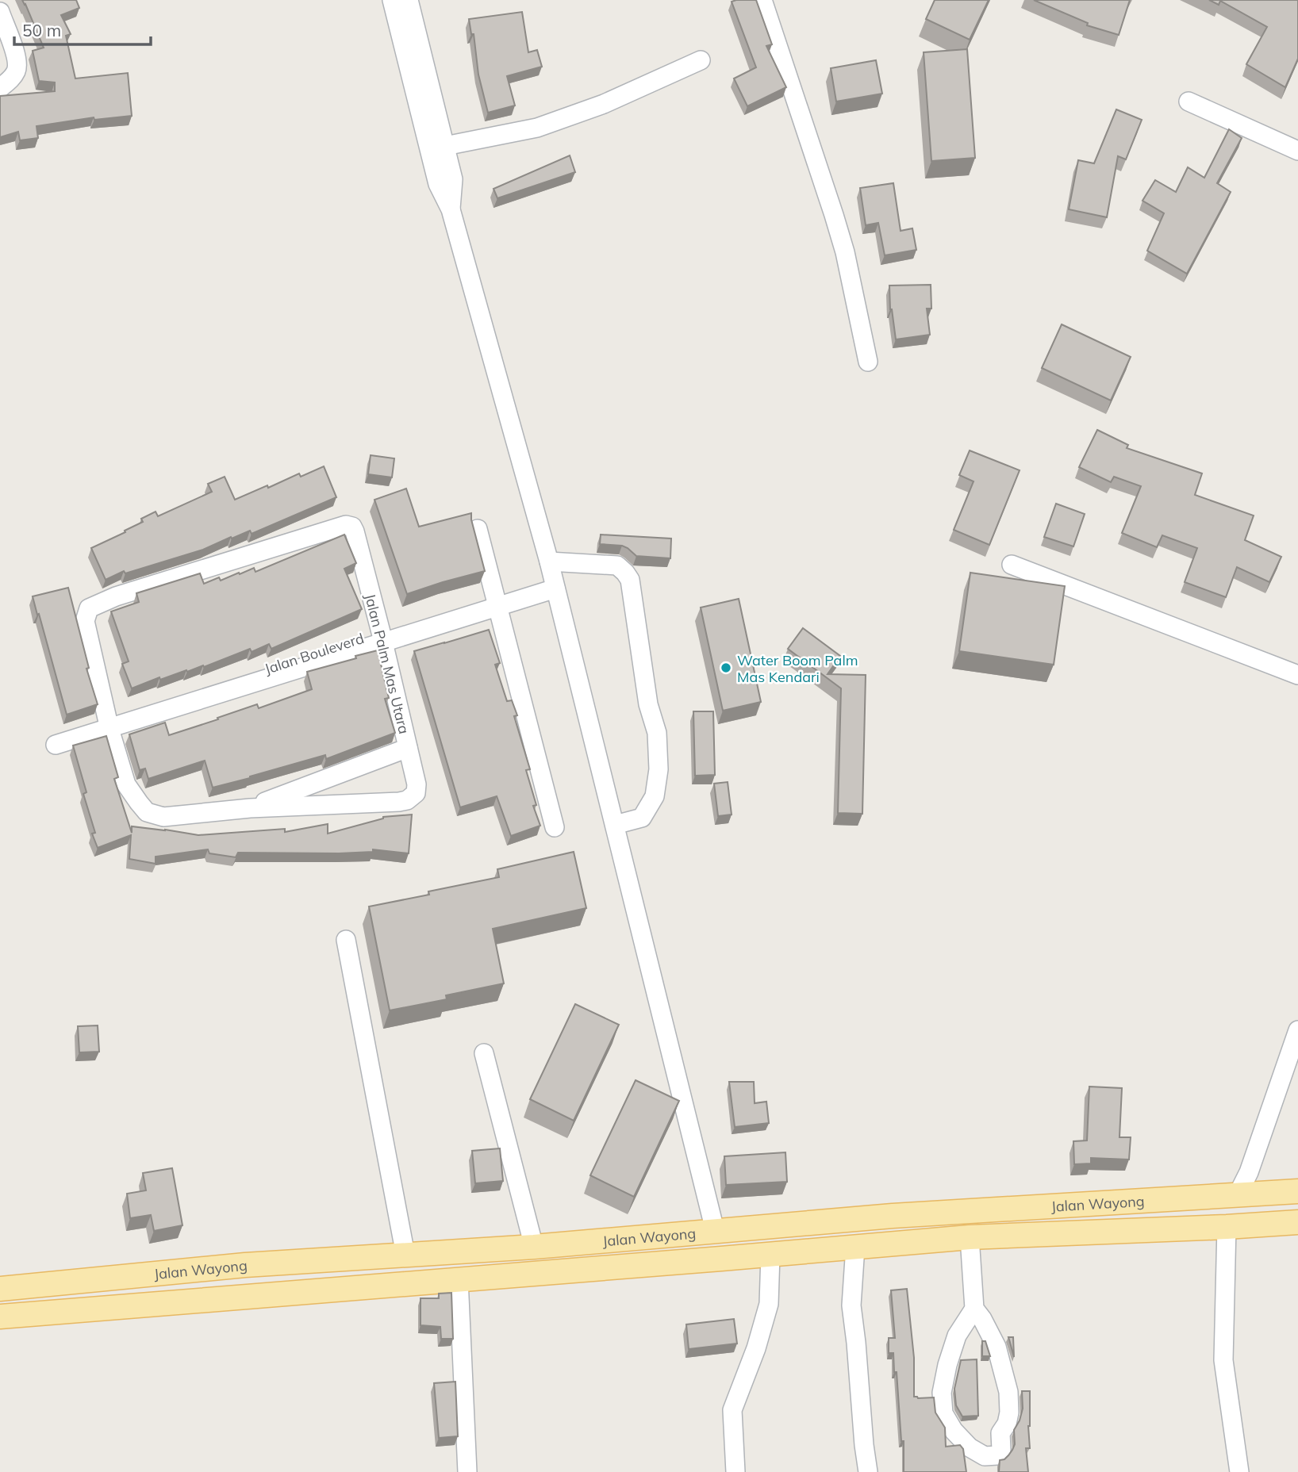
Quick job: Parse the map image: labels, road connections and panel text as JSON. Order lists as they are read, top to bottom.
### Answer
{
  "streets": {
    "main road": ["Jalan Wayong"],
    "street": ["Jalan Bouleverd", "Jalan Palm Mas Utara"]
  },
  "crossings": [
    ["Jalan Bouleverd", "Jalan Palm Mas Utara"]
  ],
  "places": ["Water Boom Palm Mas Kendari"],
  "scale_bar": "50 m"
}
